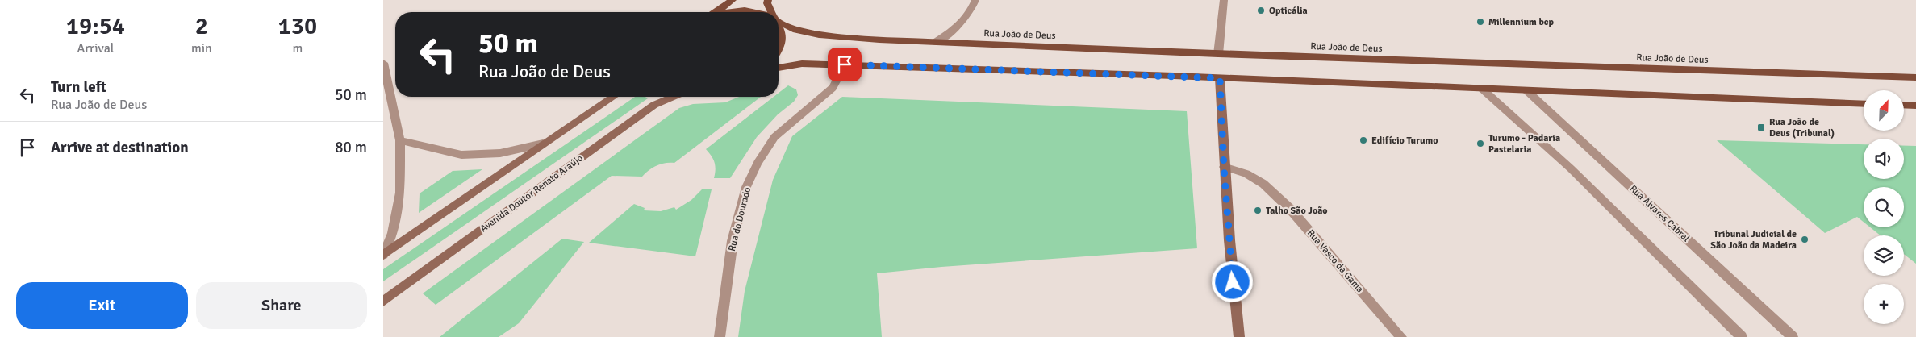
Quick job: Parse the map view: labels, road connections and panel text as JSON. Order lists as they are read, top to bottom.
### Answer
{
  "streets": {
    "main road": ["Rua João de Deus", "Avenida Doutor Renato Araújo"],
    "street": ["Rua Álvares Cabral", "Rua do Dourado", "Rua Vasco da Gama"]
  },
  "places": {
    "other": [
      "Opticália",
      "Millennium bcp",
      "Edifício Turumo",
      "Turumo - Padaria Pastelaria",
      "Talho São João",
      "Tribunal Judicial de São João da Madeira"
    ],
    "transit": ["Rua João de Deus (Tribunal)"]
  },
  "north": "top right",
  "page": {
    "eta": [
      "19:54",
      "Arrival",
      "2",
      "min",
      "130",
      "m"
    ],
    "turn": ["50 m", "Rua João de Deus"],
    "list": [
      {
        "name": "Turn left",
        "note": "Rua João de Deus",
        "value": "50 m"
      },
      {
        "name": "Arrive at destination",
        "value": "80 m"
      }
    ],
    "map_buttons": "+",
    "buttons": ["Exit", "Share"]
  }
}
